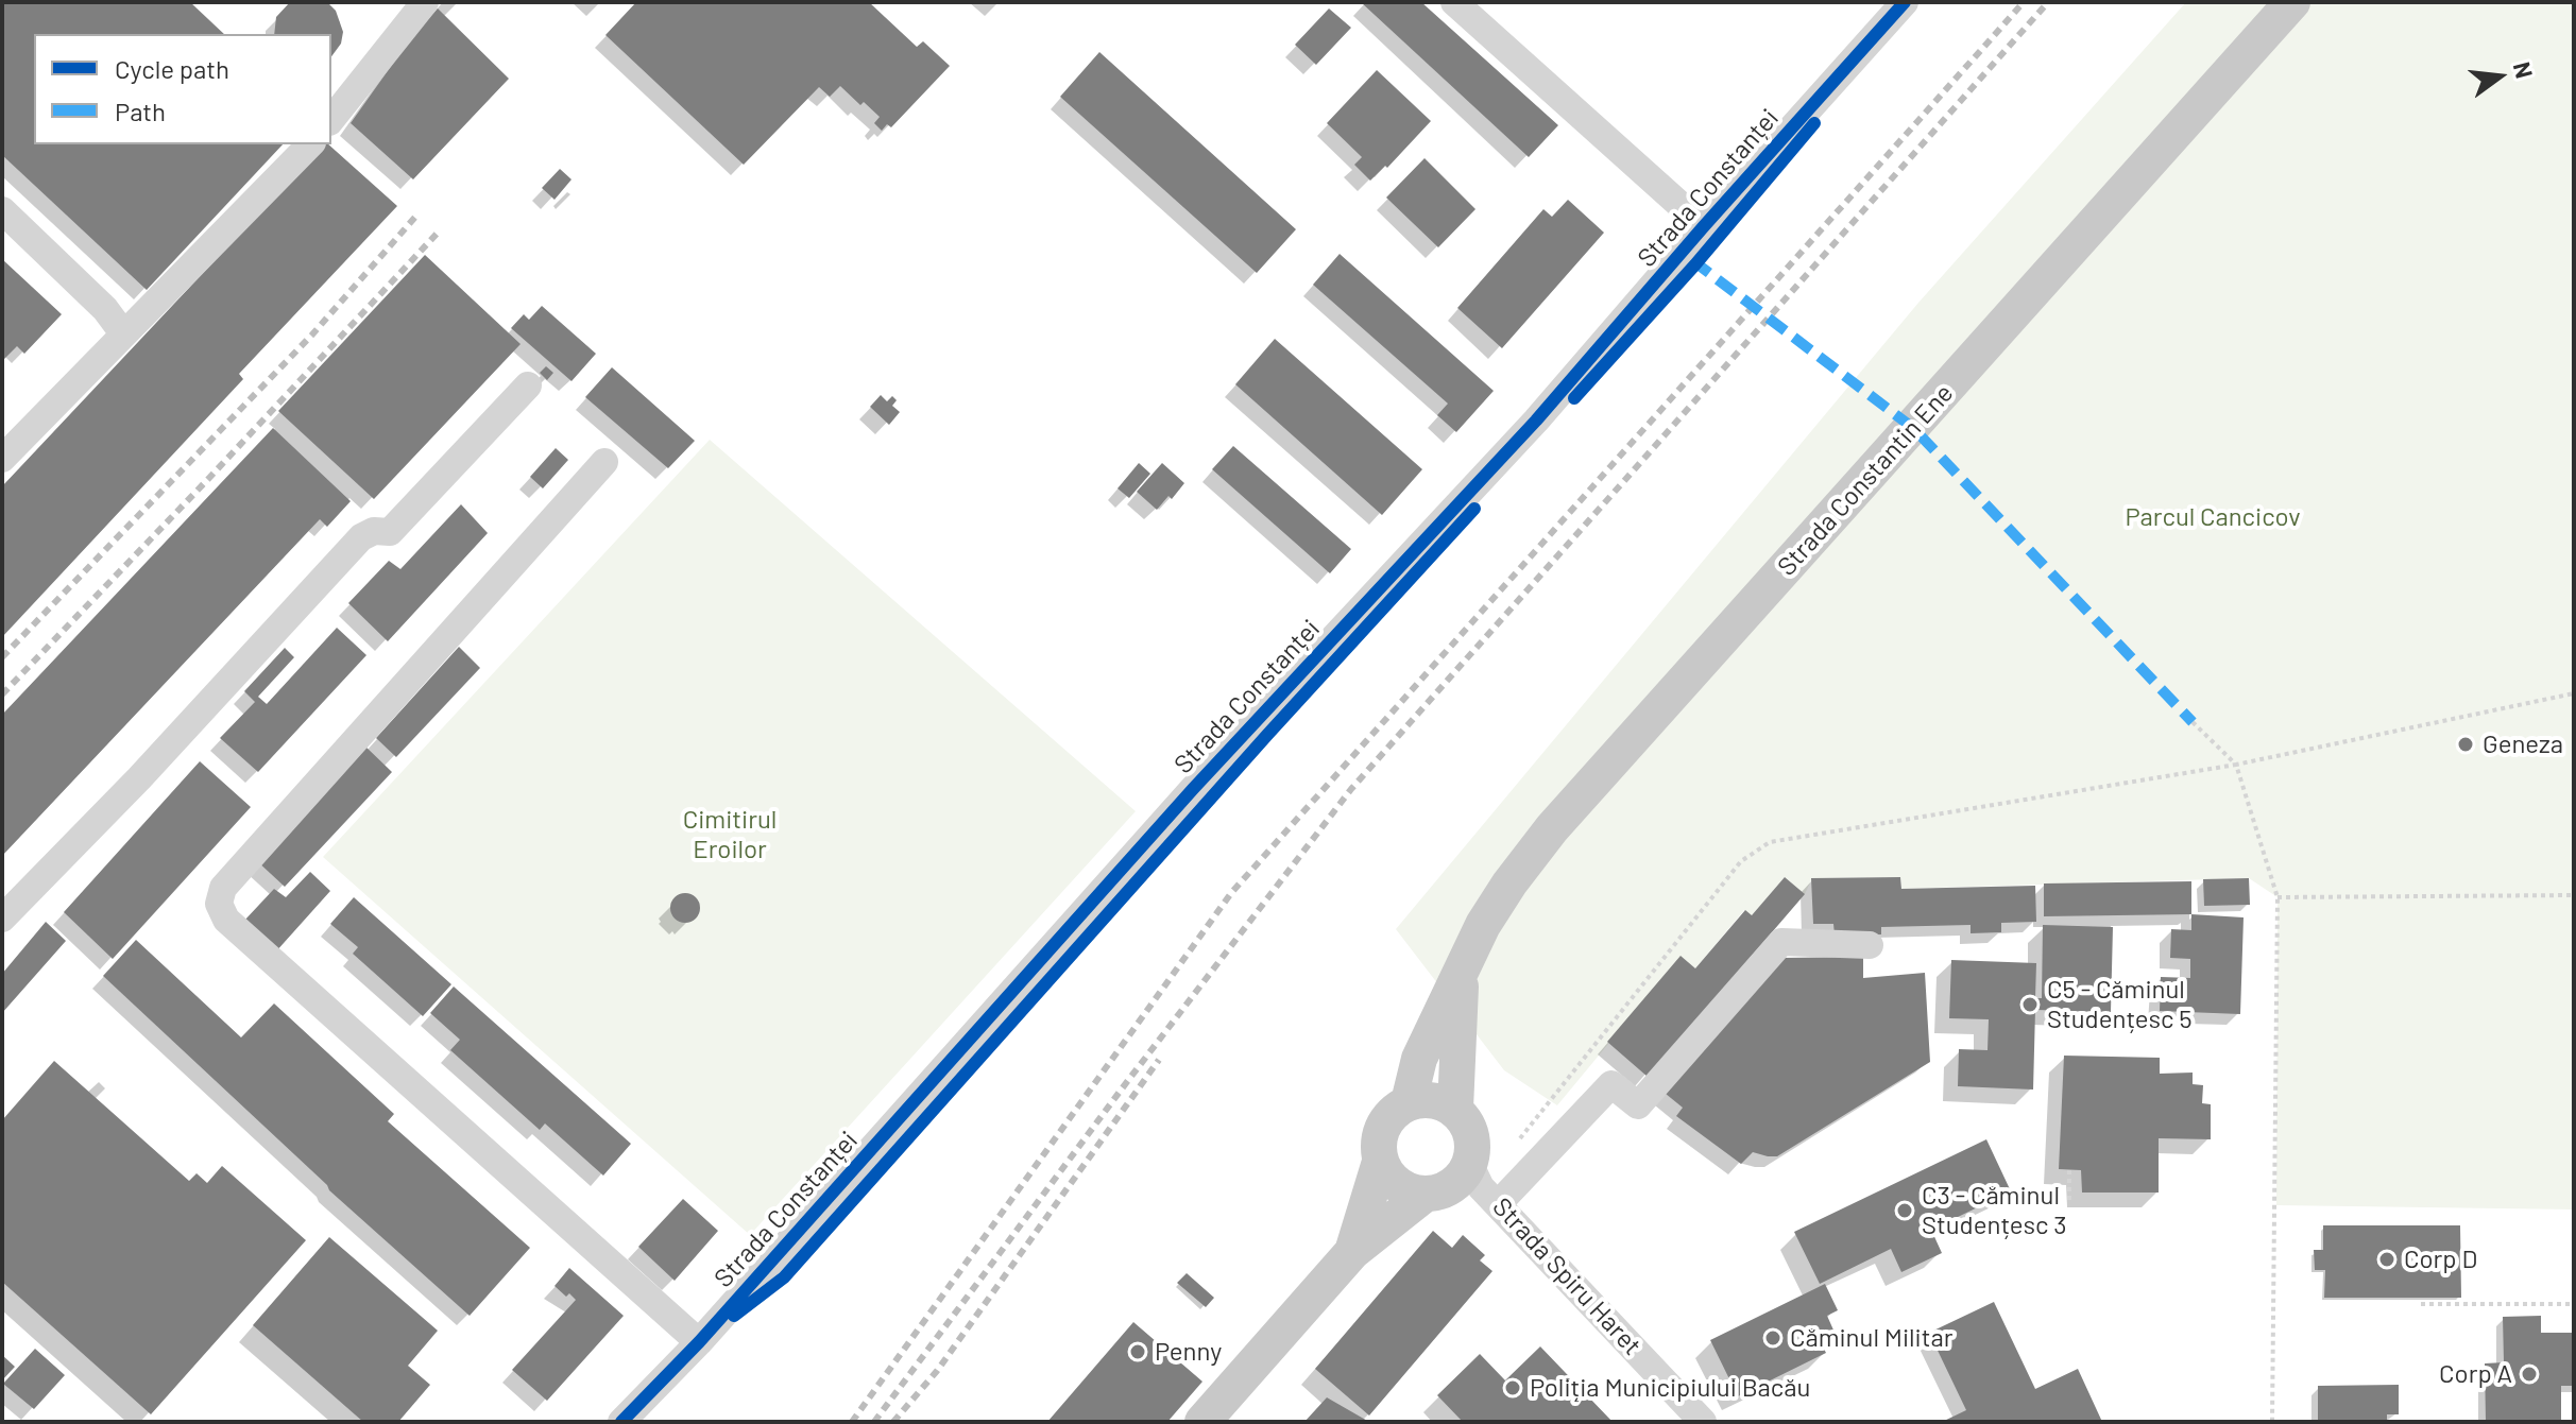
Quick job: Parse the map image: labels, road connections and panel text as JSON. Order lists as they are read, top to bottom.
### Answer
{
  "streets": {
    "main road": ["Strada Constantin Ene"],
    "street": ["Strada Constanței", "Strada Spiru Haret"]
  },
  "crossings": [
    ["Strada Constantin Ene", "Strada Spiru Haret"]
  ],
  "parks": ["Parcul Cancicov", "Cimitirul Eroilor"],
  "places": [
    "Geneza",
    "C5 - Căminul Studențesc 5",
    "C3 - Căminul Studențesc 3",
    "Corp D",
    "Căminul Militar",
    "Penny",
    "Corp A",
    "Poliția Municipiului Bacău"
  ],
  "legend": ["Cycle path", "Path"],
  "north": "right"
}
